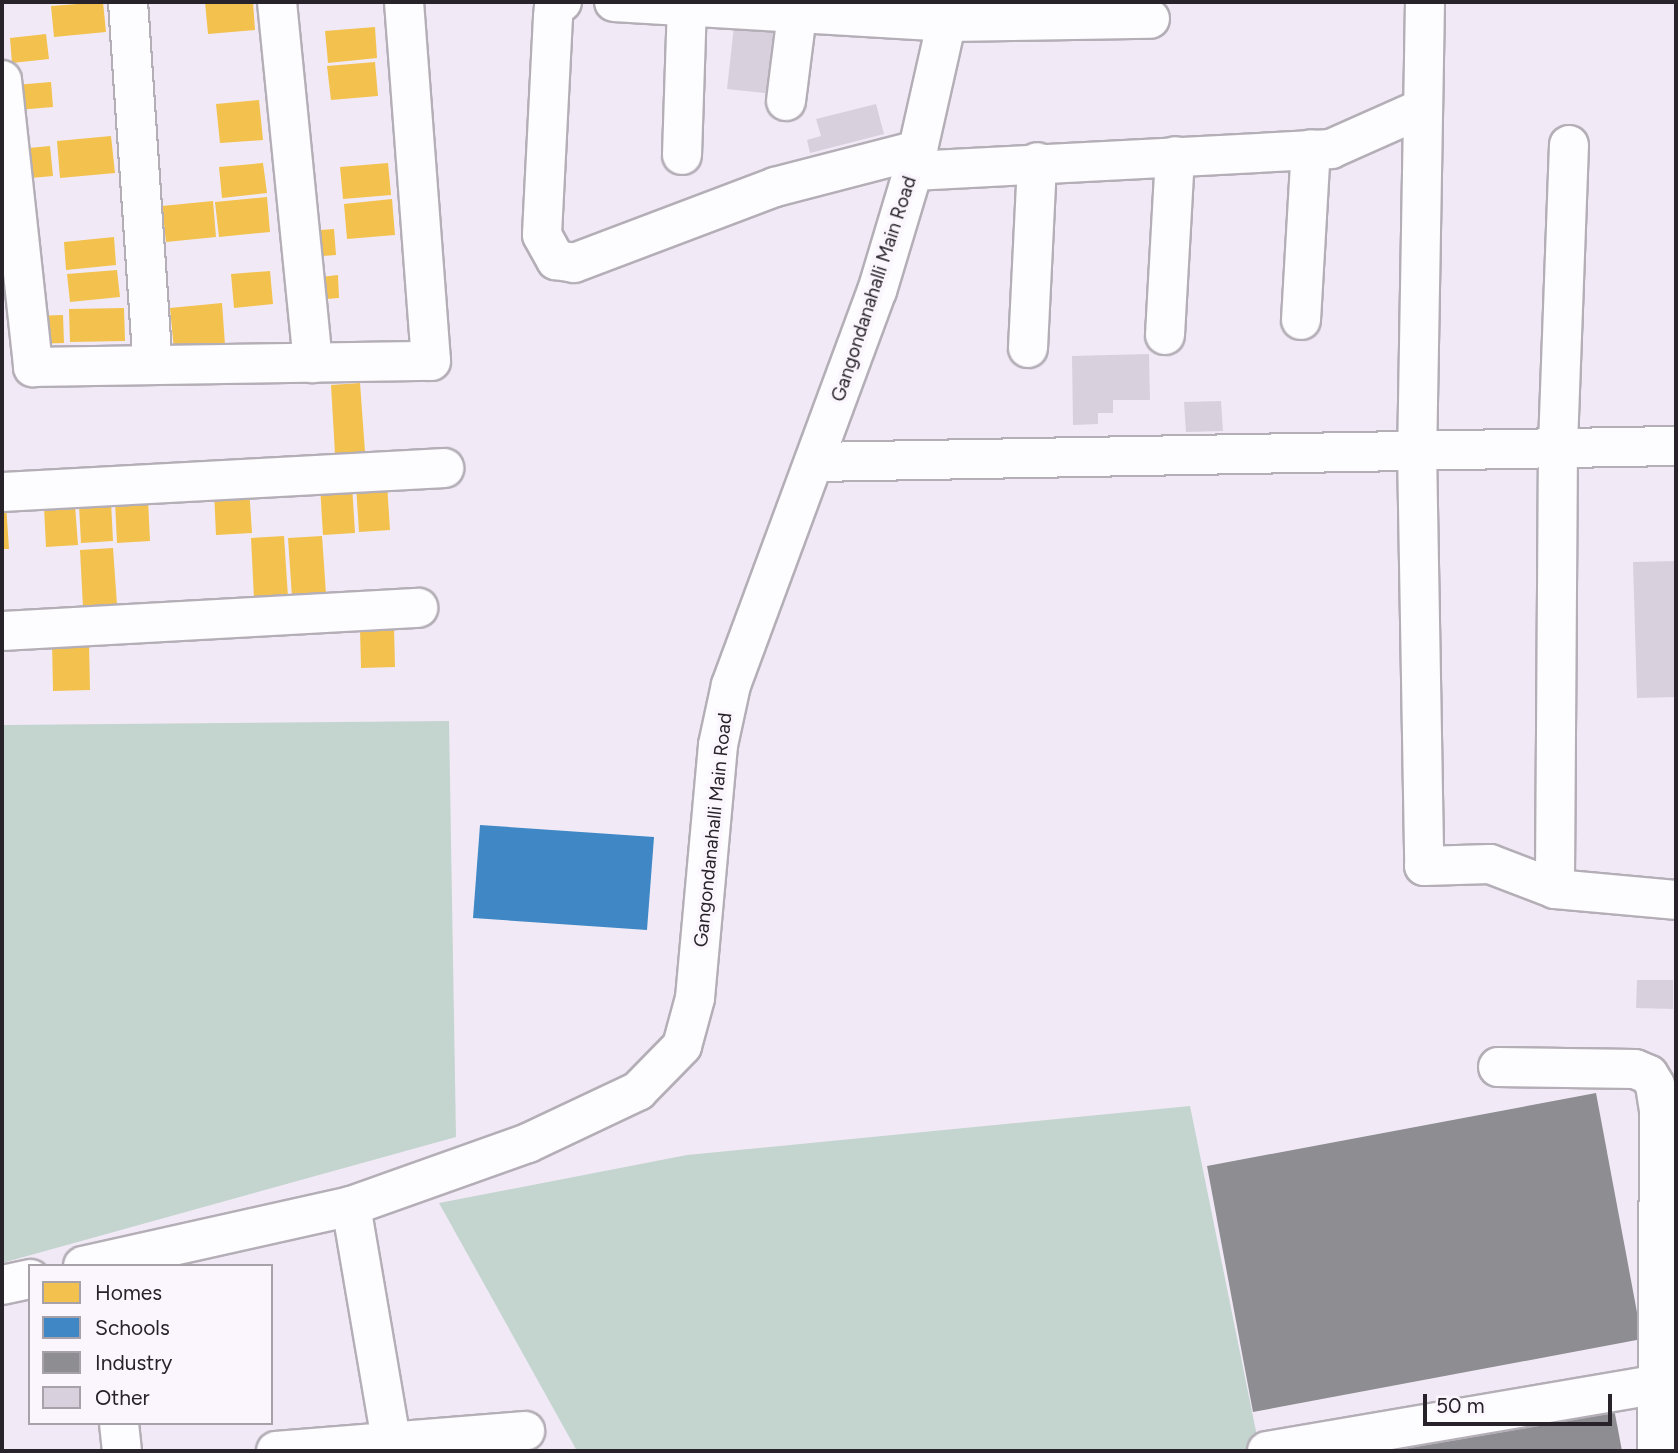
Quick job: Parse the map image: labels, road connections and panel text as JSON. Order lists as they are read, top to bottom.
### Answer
{
  "streets": {
    "street": ["Gangondanahalli Main Road"]
  },
  "legend": [
    "Homes",
    "Schools",
    "Industry",
    "Other"
  ],
  "scale_bar": "50 m"
}
